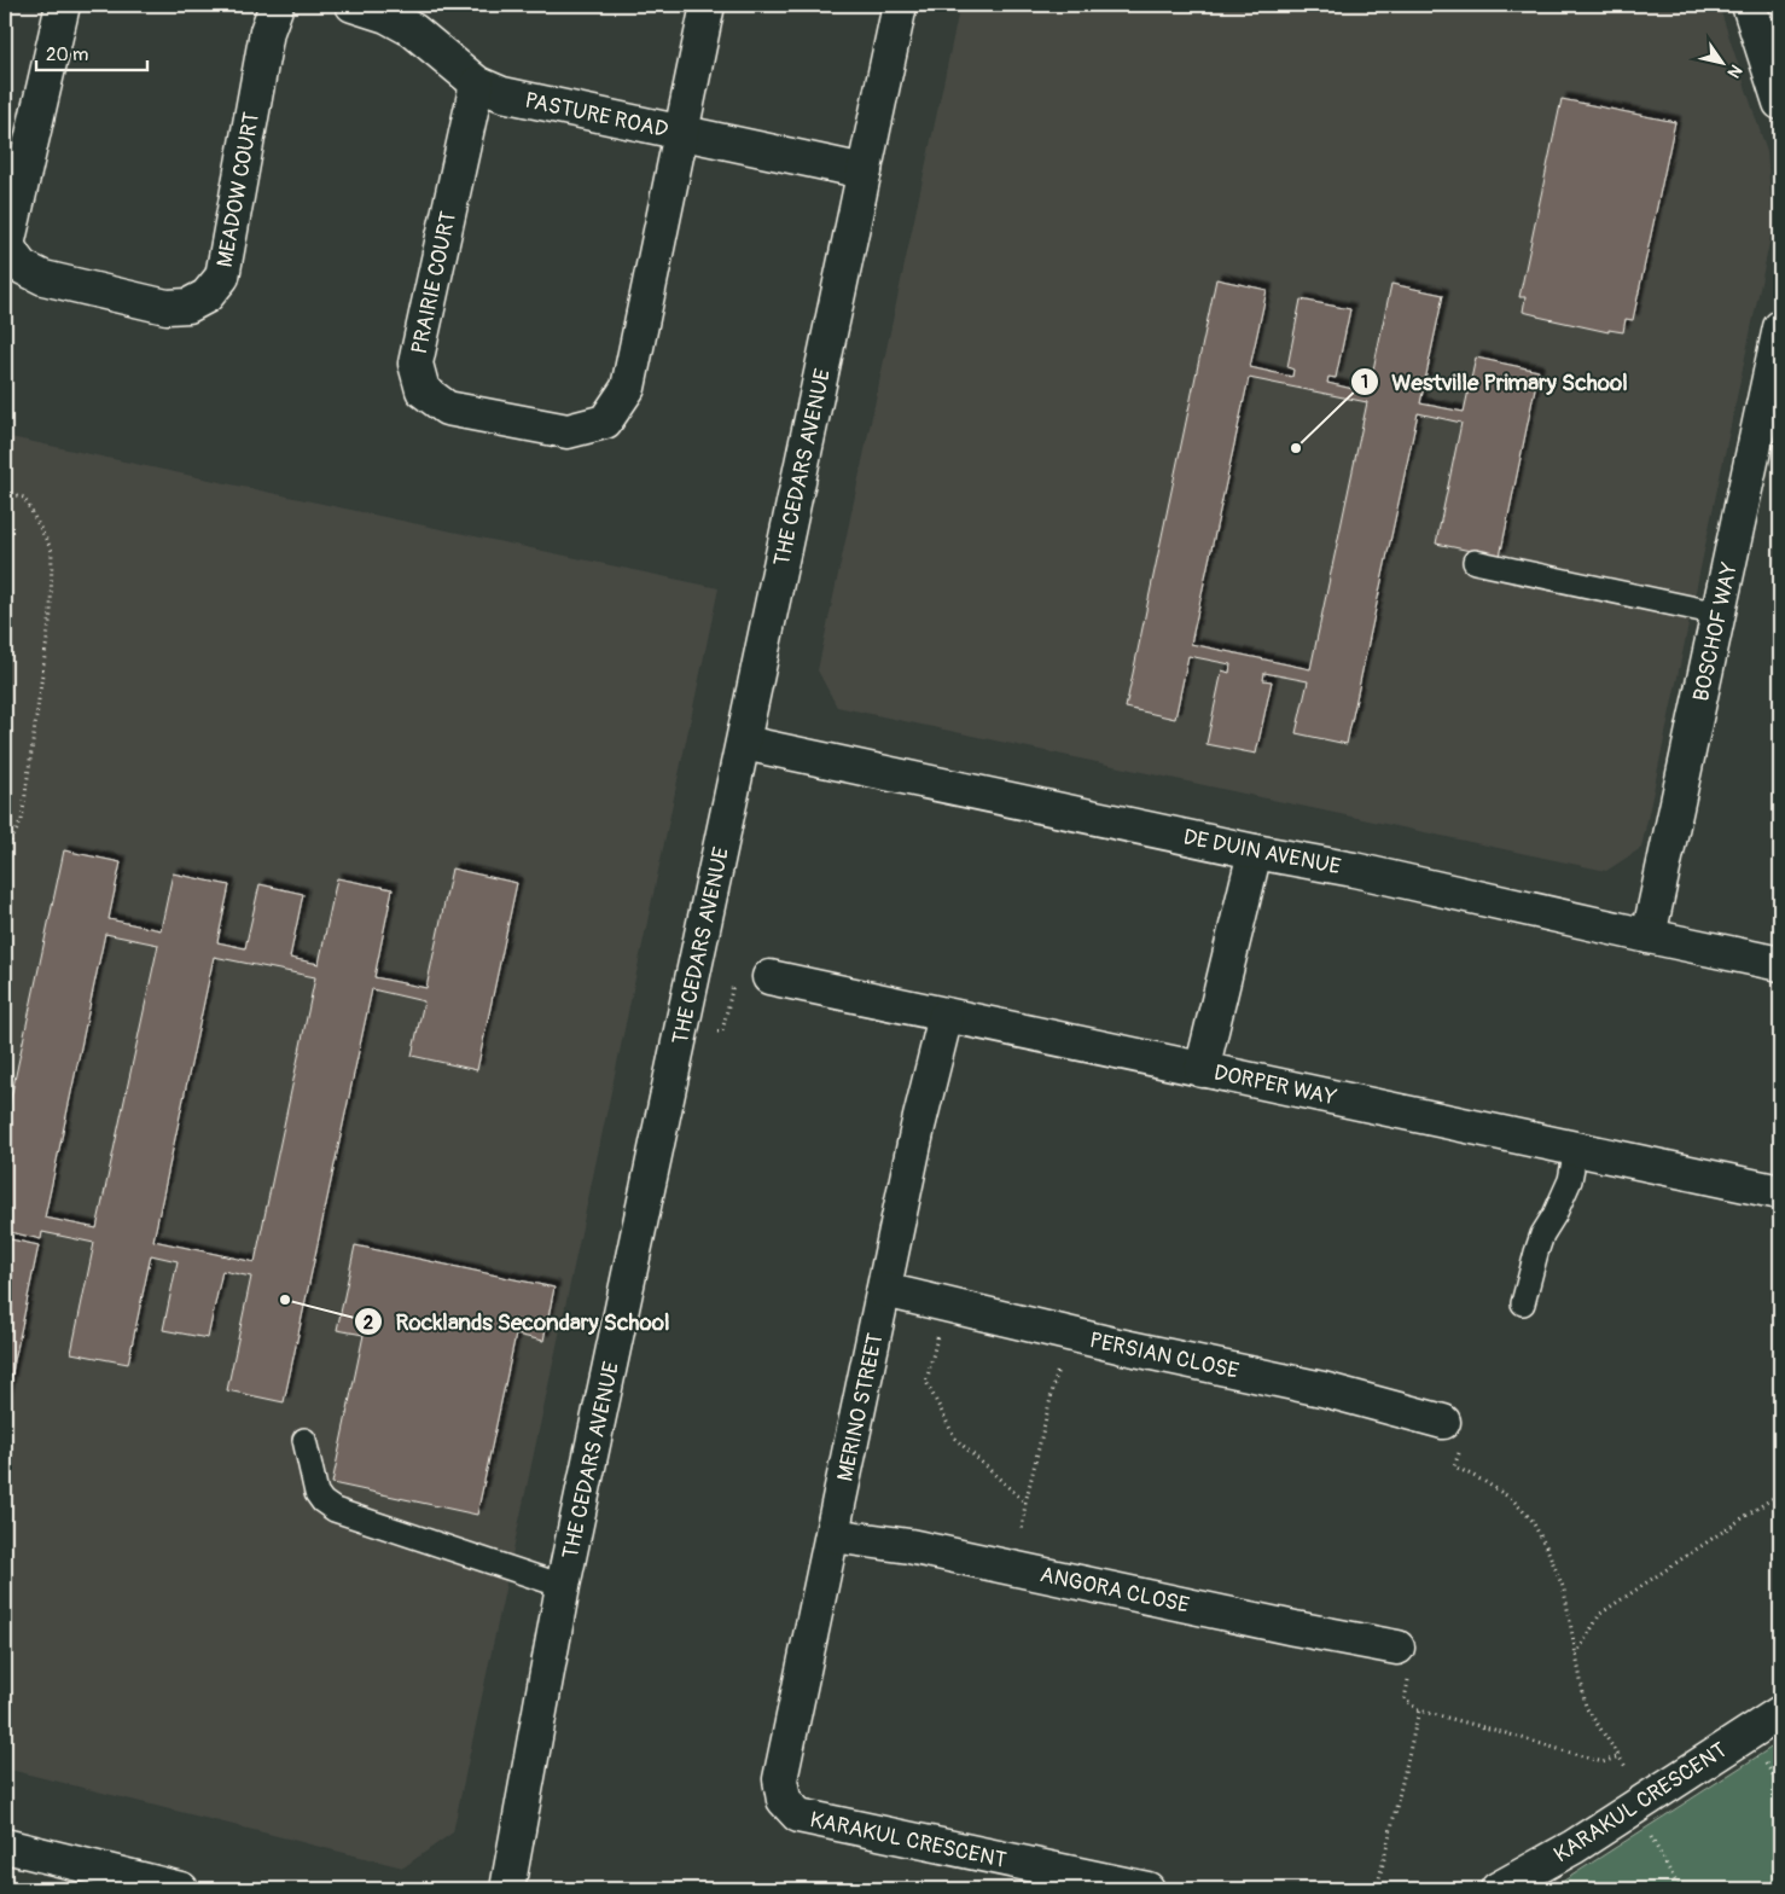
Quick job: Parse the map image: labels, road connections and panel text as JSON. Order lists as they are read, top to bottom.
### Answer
{
  "streets": {
    "street": [
      "PASTURE ROAD",
      "MEADOW COURT",
      "PRAIRIE COURT",
      "THE CEDARS AVENUE",
      "BOSCHOF WAY",
      "DE DUIN AVENUE",
      "DORPER WAY",
      "PERSIAN CLOSE",
      "MERINO STREET",
      "ANGORA CLOSE",
      "KARAKUL CRESCENT"
    ]
  },
  "crossings": [
    ["PASTURE ROAD", "PRAIRIE COURT"],
    ["PASTURE ROAD", "THE CEDARS AVENUE"],
    ["THE CEDARS AVENUE", "DE DUIN AVENUE"],
    ["BOSCHOF WAY", "DE DUIN AVENUE"],
    ["DORPER WAY", "MERINO STREET"],
    ["PERSIAN CLOSE", "MERINO STREET"],
    ["MERINO STREET", "ANGORA CLOSE"],
    ["MERINO STREET", "KARAKUL CRESCENT"]
  ],
  "places": ["Westville Primary School", "Rocklands Secondary School"],
  "scale_bar": "20 m",
  "north": "bottom right"
}
